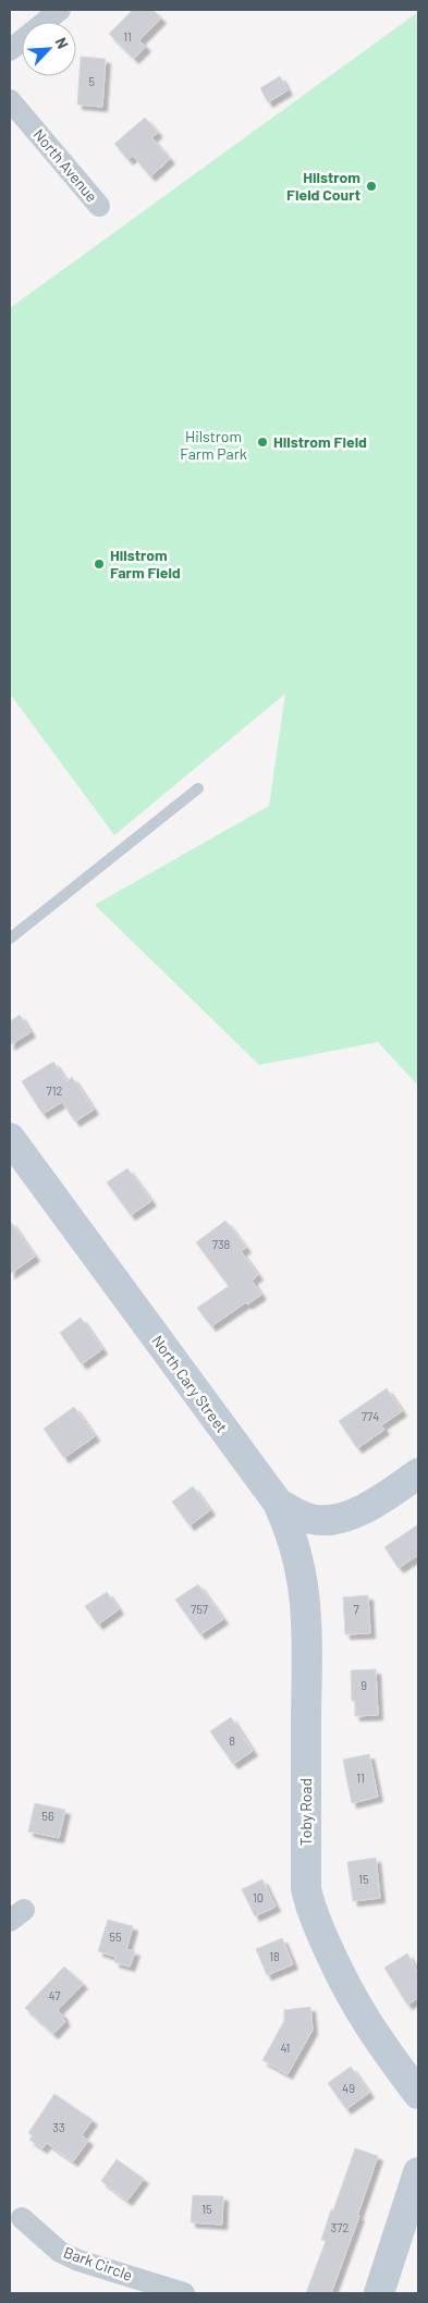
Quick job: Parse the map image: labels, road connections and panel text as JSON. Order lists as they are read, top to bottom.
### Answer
{
  "streets": {
    "main road": ["North Cary Street", "Toby Road"],
    "street": ["North Avenue", "Bark Circle"]
  },
  "crossings": [
    ["North Cary Street", "Toby Road"]
  ],
  "parks": ["Hilstrom Farm Park"],
  "places": ["Hilstrom Field Court", "Hilstrom Field", "Hilstrom Farm Field"],
  "house_numbers": [
    "11",
    "5",
    "712",
    "738",
    "774",
    "757",
    "7",
    "9",
    "8",
    "11",
    "56",
    "15",
    "10",
    "55",
    "18",
    "47",
    "41",
    "49",
    "33",
    "15",
    "372"
  ],
  "north": "top right"
}
